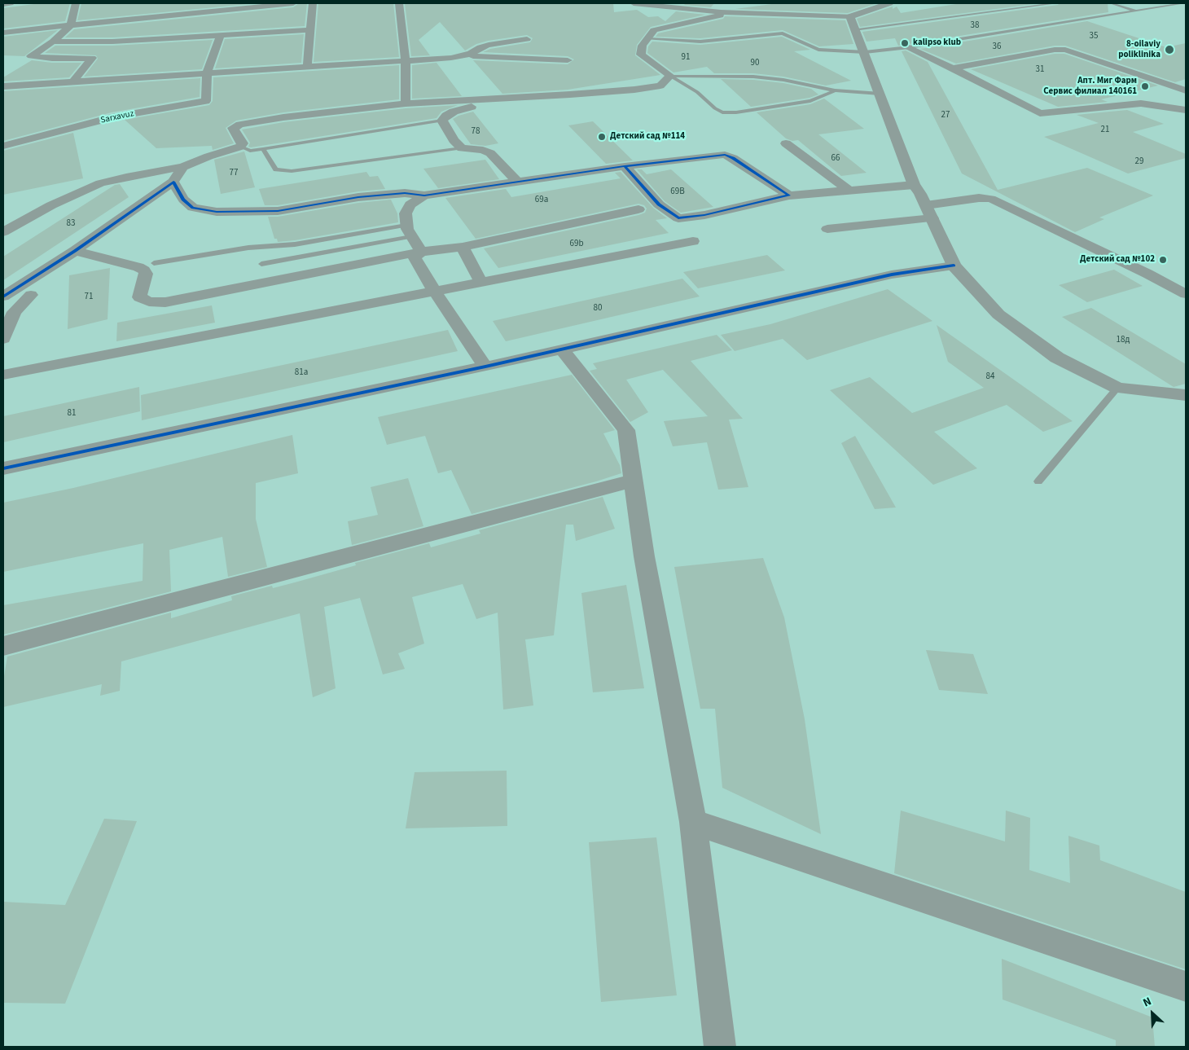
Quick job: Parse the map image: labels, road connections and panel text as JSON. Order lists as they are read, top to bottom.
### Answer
{
  "streets": {
    "street": ["Sarxavuz"]
  },
  "places": [
    "kalipso klub",
    "8-oilaviy poliklinika",
    "Апт. Миг Фарм Сервис филиал 140161",
    "Детский сад №114",
    "Детский сад №102"
  ],
  "house_numbers": [
    "38",
    "35",
    "36",
    "91",
    "90",
    "31",
    "27",
    "21",
    "78",
    "66",
    "29",
    "77",
    "69В",
    "69a",
    "83",
    "69b",
    "71",
    "80",
    "18д",
    "81a",
    "84",
    "81"
  ],
  "north": "top left"
}
